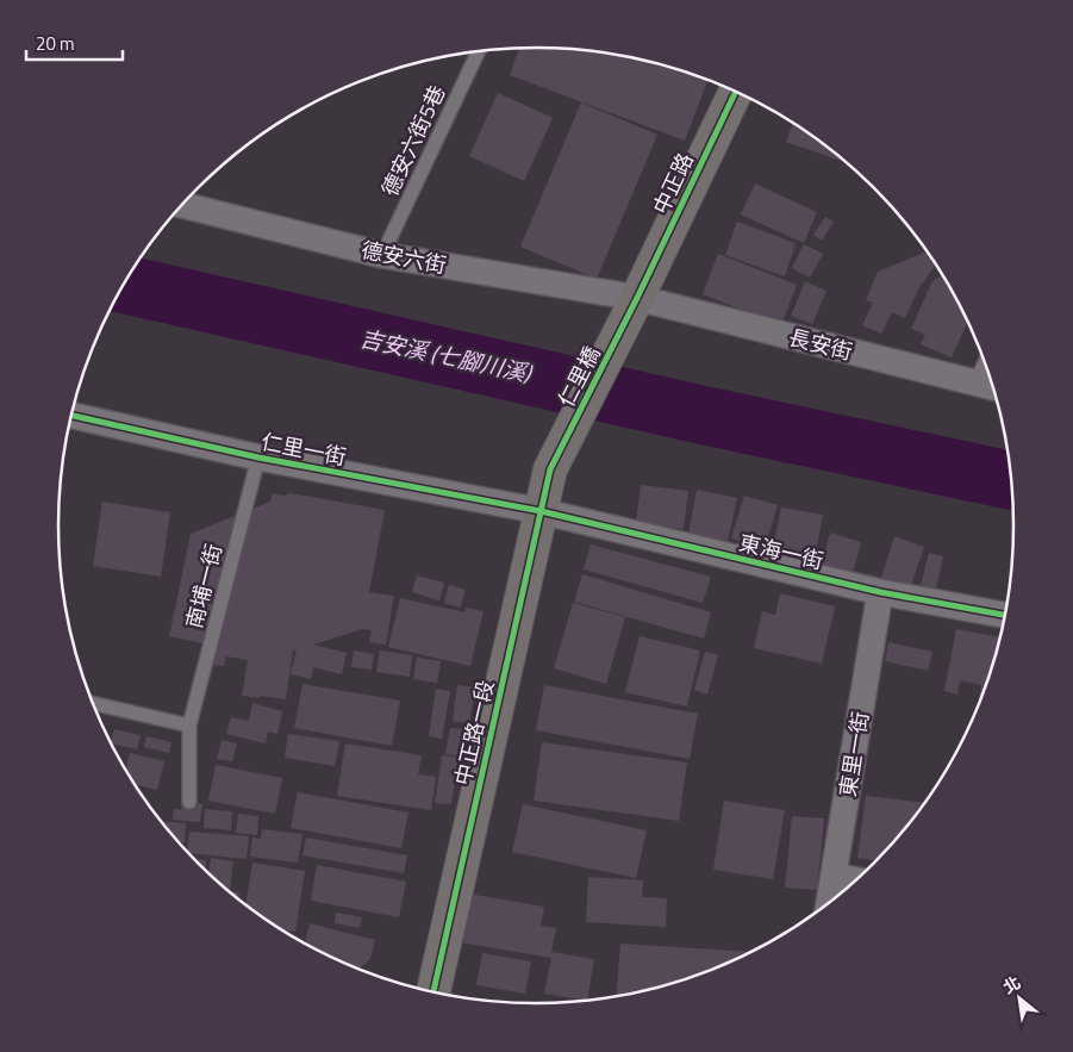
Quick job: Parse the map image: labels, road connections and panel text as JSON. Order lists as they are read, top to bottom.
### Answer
{
  "streets": {
    "main road": ["中正路", "仁里橋", "中正路一段"],
    "street": [
      "德安六街",
      "長安街",
      "仁里一街",
      "東海一街",
      "東里一街"
    ],
    "lane": ["德安六街5巷", "南埔一街"]
  },
  "crossings": [
    ["德安六街5巷", "德安六街"],
    ["中正路", "德安六街"],
    ["中正路", "長安街"],
    ["中正路", "仁里橋"],
    ["德安六街", "長安街"],
    ["德安六街", "仁里橋"],
    ["長安街", "仁里橋"],
    ["仁里橋", "中正路一段"],
    ["仁里一街", "東海一街"],
    ["仁里一街", "南埔一街"],
    ["仁里一街", "中正路一段"],
    ["東海一街", "中正路一段"],
    ["東海一街", "東里一街"]
  ],
  "water": ["吉安溪 (七腳川溪)"],
  "scale_bar": "20 m",
  "north": "top left"
}
